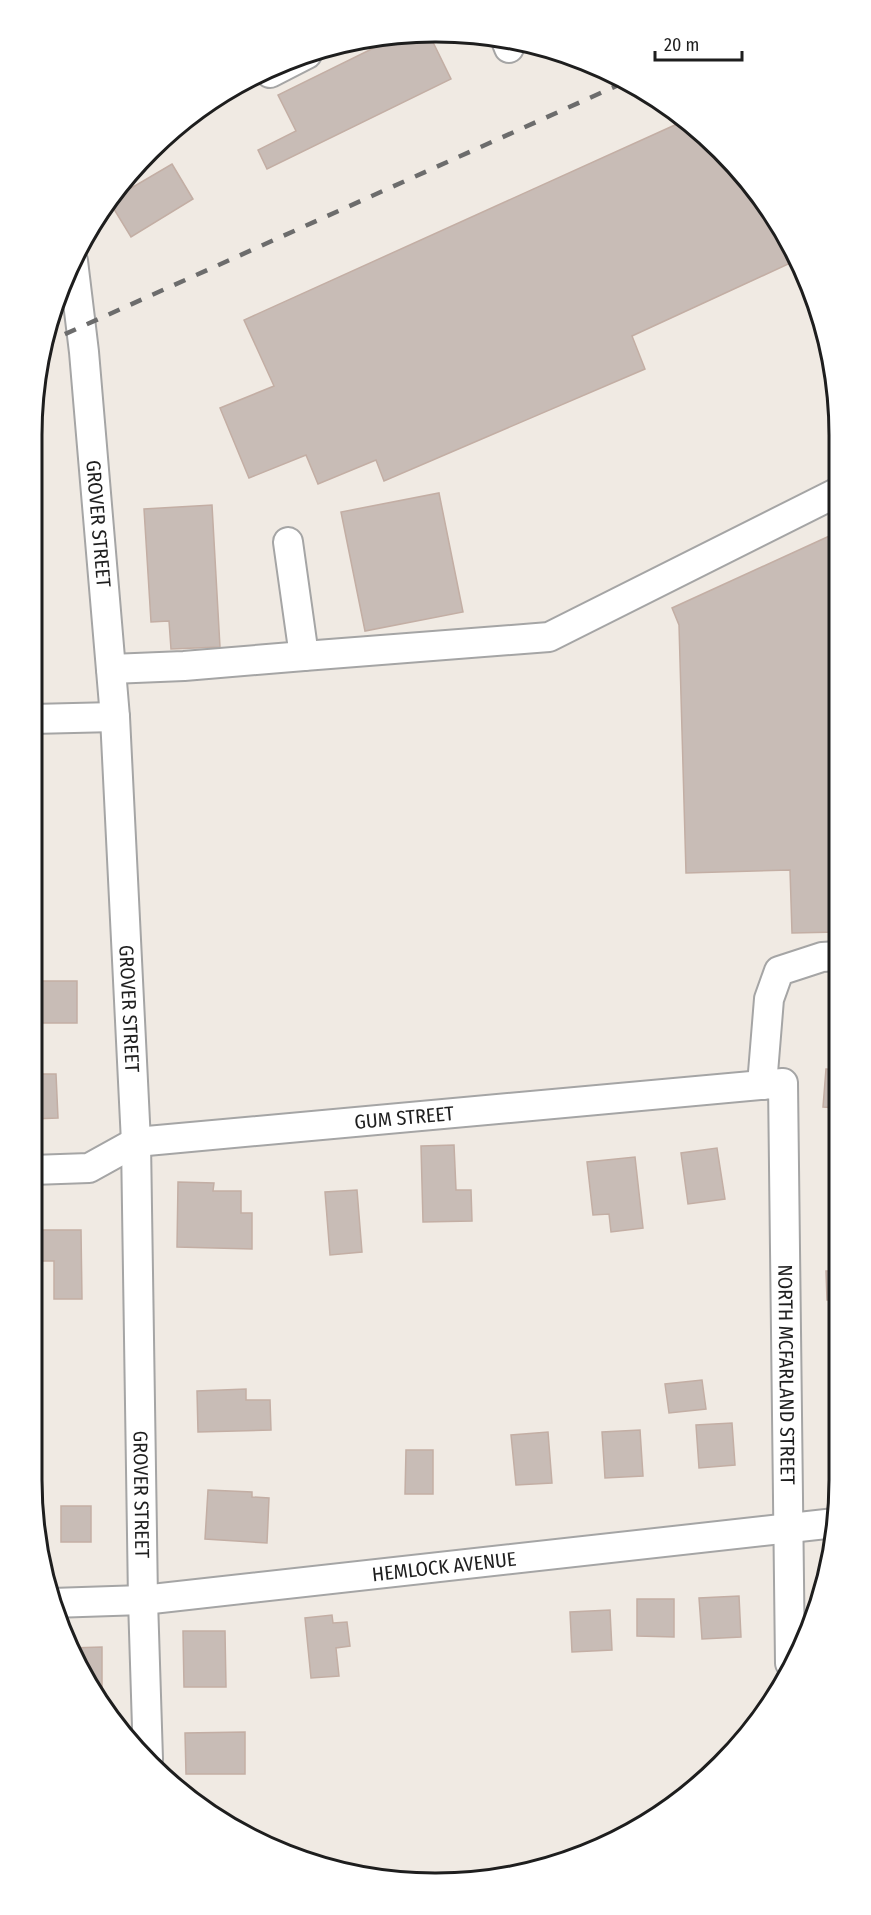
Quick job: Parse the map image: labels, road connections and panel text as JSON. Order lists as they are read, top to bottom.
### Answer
{
  "streets": {
    "street": [
      "GROVER STREET",
      "GUM STREET",
      "NORTH MCFARLAND STREET",
      "HEMLOCK AVENUE"
    ]
  },
  "crossings": [
    ["GROVER STREET", "GUM STREET"],
    ["GROVER STREET", "HEMLOCK AVENUE"],
    ["GUM STREET", "NORTH MCFARLAND STREET"],
    ["NORTH MCFARLAND STREET", "HEMLOCK AVENUE"]
  ],
  "scale_bar": "20 m"
}
